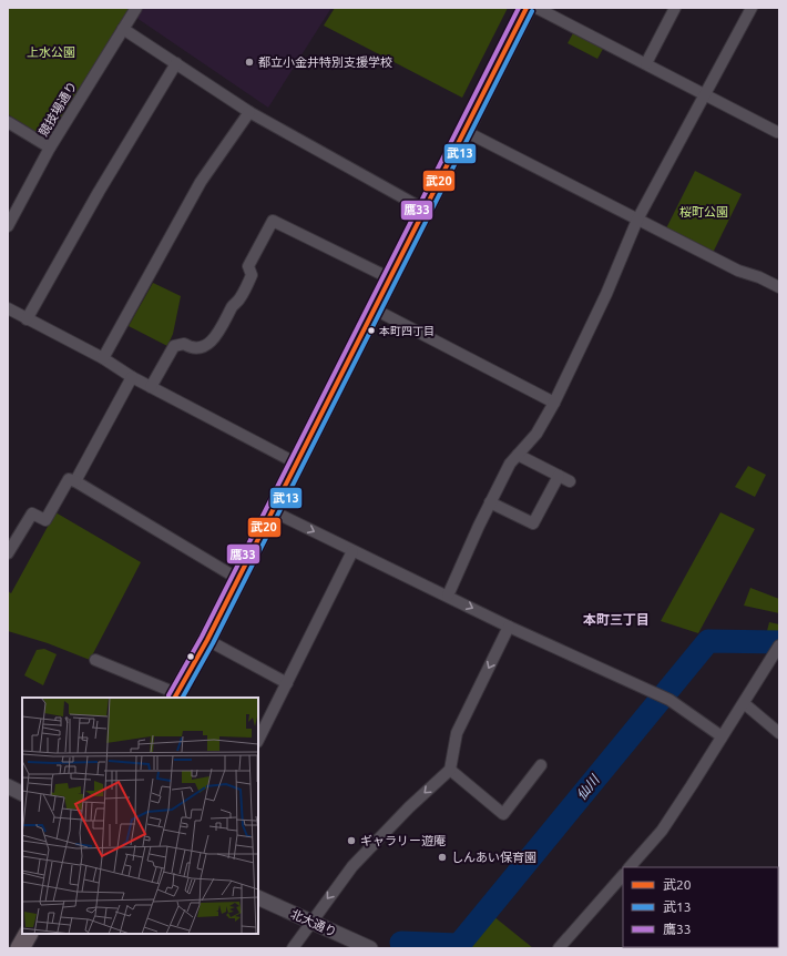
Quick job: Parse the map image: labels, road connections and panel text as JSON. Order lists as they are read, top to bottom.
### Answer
{
  "streets": {
    "street": ["競技場通り", "北大通り"]
  },
  "districts": ["本町三丁目"],
  "water": ["仙川"],
  "parks": ["上水公園", "桜町公園"],
  "places": [
    "都立小金井特別支援学校",
    "本町四丁目",
    "ギャラリー遊庵",
    "しんあい保育園"
  ],
  "lines": ["transit line 武20", "transit line 鷹33", "transit line 武13"],
  "legend": ["武20", "武13", "鷹33"]
}
